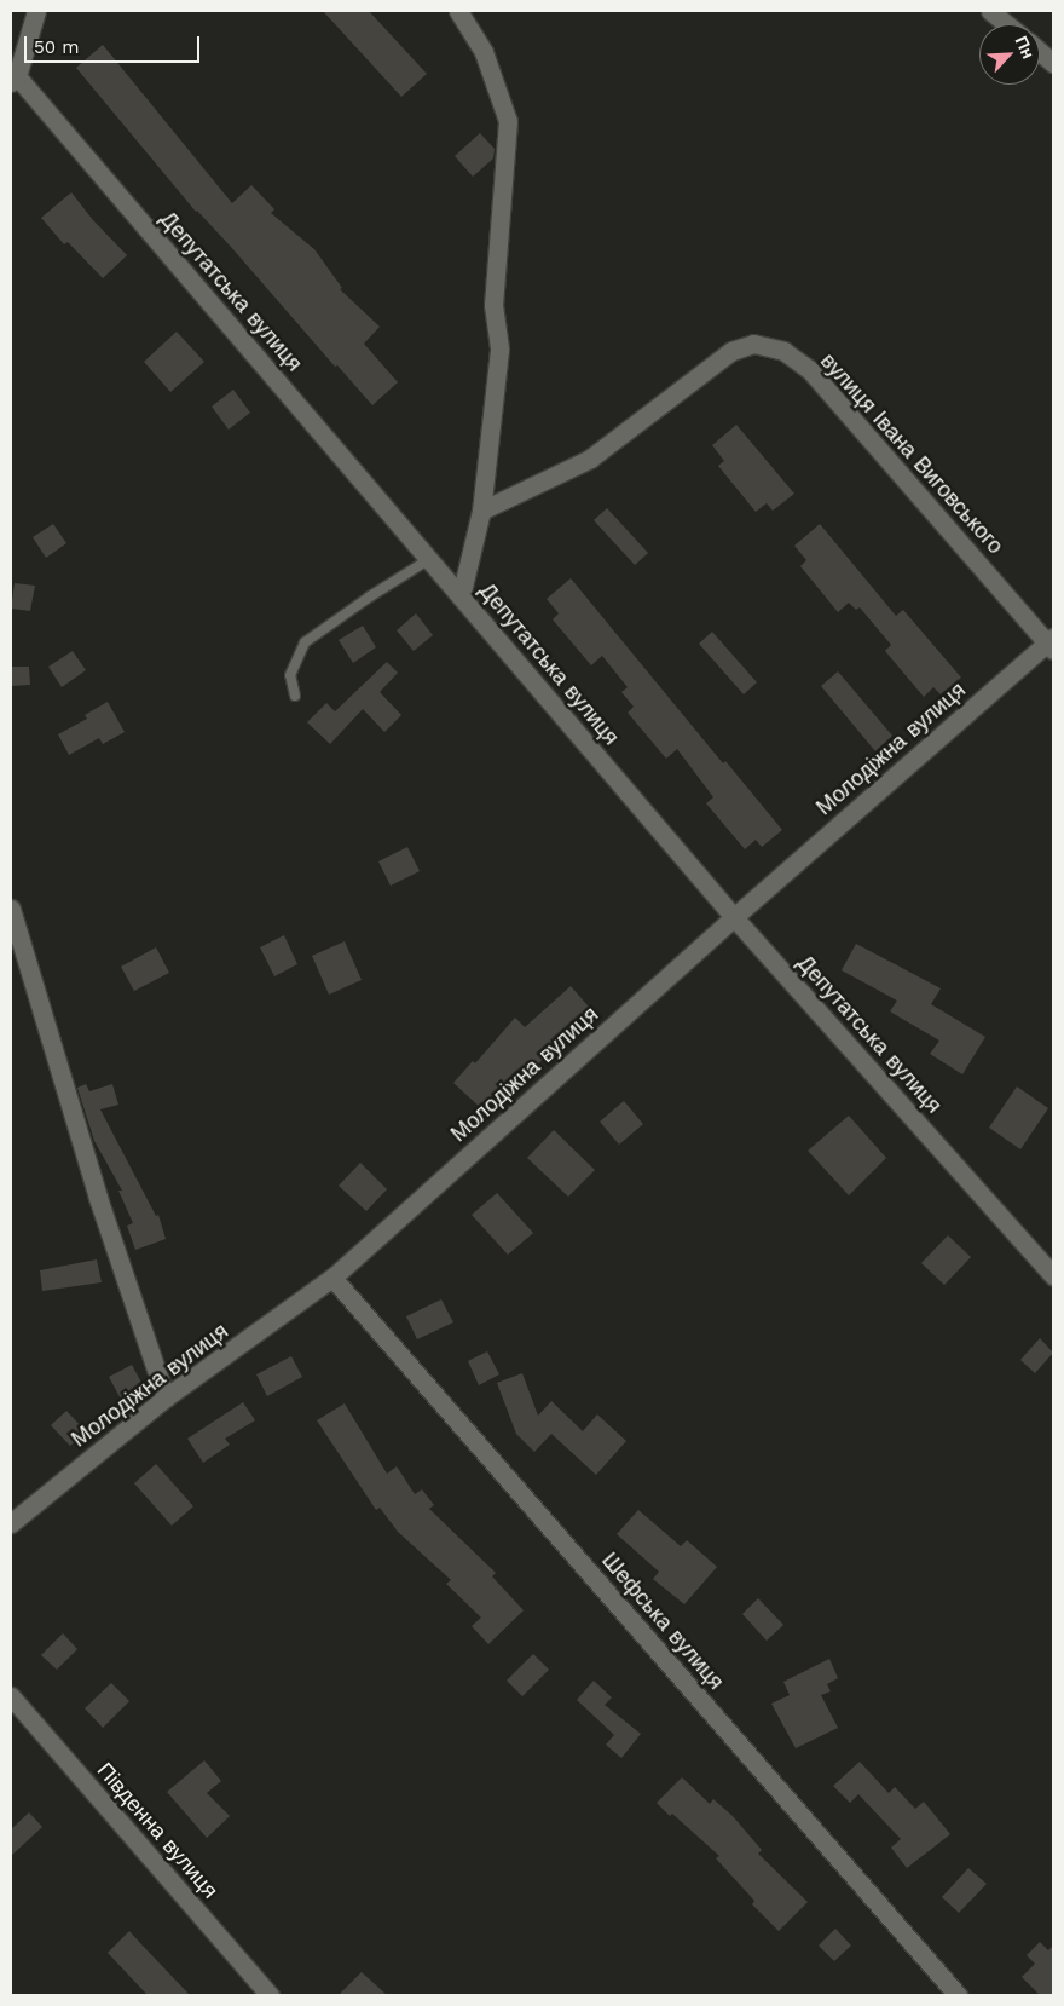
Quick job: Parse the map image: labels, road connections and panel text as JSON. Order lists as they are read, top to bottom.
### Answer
{
  "streets": {
    "street": [
      "Депутатська вулиця",
      "вулиця Івана Виговського",
      "Молодіжна вулиця",
      "Шефська вулиця",
      "Південна вулиця"
    ]
  },
  "crossings": [
    ["Депутатська вулиця", "Молодіжна вулиця"],
    ["вулиця Івана Виговського", "Молодіжна вулиця"],
    ["Молодіжна вулиця", "Шефська вулиця"]
  ],
  "scale_bar": "50 m",
  "north": "top right"
}
